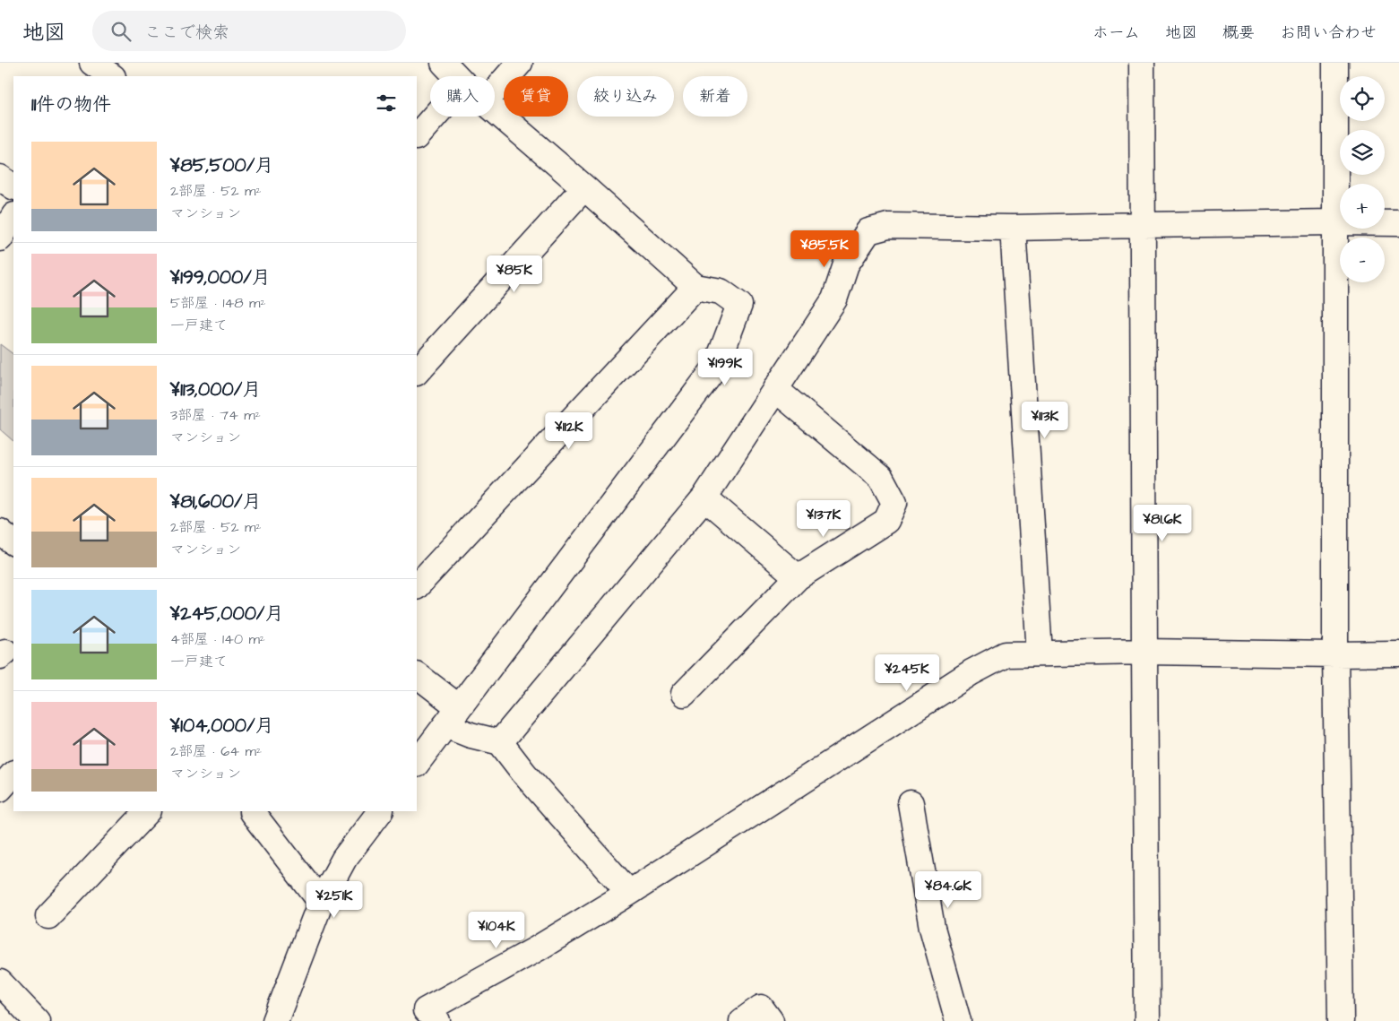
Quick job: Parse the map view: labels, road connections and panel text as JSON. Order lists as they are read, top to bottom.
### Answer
{
  "page": {
    "header": "地図",
    "search": "ここで検索",
    "nav": [
      "ホーム",
      "地図",
      "概要",
      "お問い合わせ"
    ],
    "map_buttons": ["+", "−"],
    "chip": [
      "購入",
      "賃貸",
      "絞り込み",
      "新着"
    ],
    "heading": "11件の物件",
    "list": [
      {
        "name": "¥85,500/月",
        "note": "2部屋 · 52 m² · マンション"
      },
      {
        "name": "¥199,000/月",
        "note": "5部屋 · 148 m² · 一戸建て"
      },
      {
        "name": "¥113,000/月",
        "note": "3部屋 · 74 m² · マンション"
      },
      {
        "name": "¥81,600/月",
        "note": "2部屋 · 52 m² · マンション"
      },
      {
        "name": "¥245,000/月",
        "note": "4部屋 · 140 m² · 一戸建て"
      },
      {
        "name": "¥104,000/月",
        "note": "2部屋 · 64 m² · マンション"
      }
    ],
    "price": [
      "¥85.5K",
      "¥85K",
      "¥199K",
      "¥113K",
      "¥112K",
      "¥137K",
      "¥81.6K",
      "¥245K",
      "¥84.6K",
      "¥251K",
      "¥104K"
    ]
  }
}
